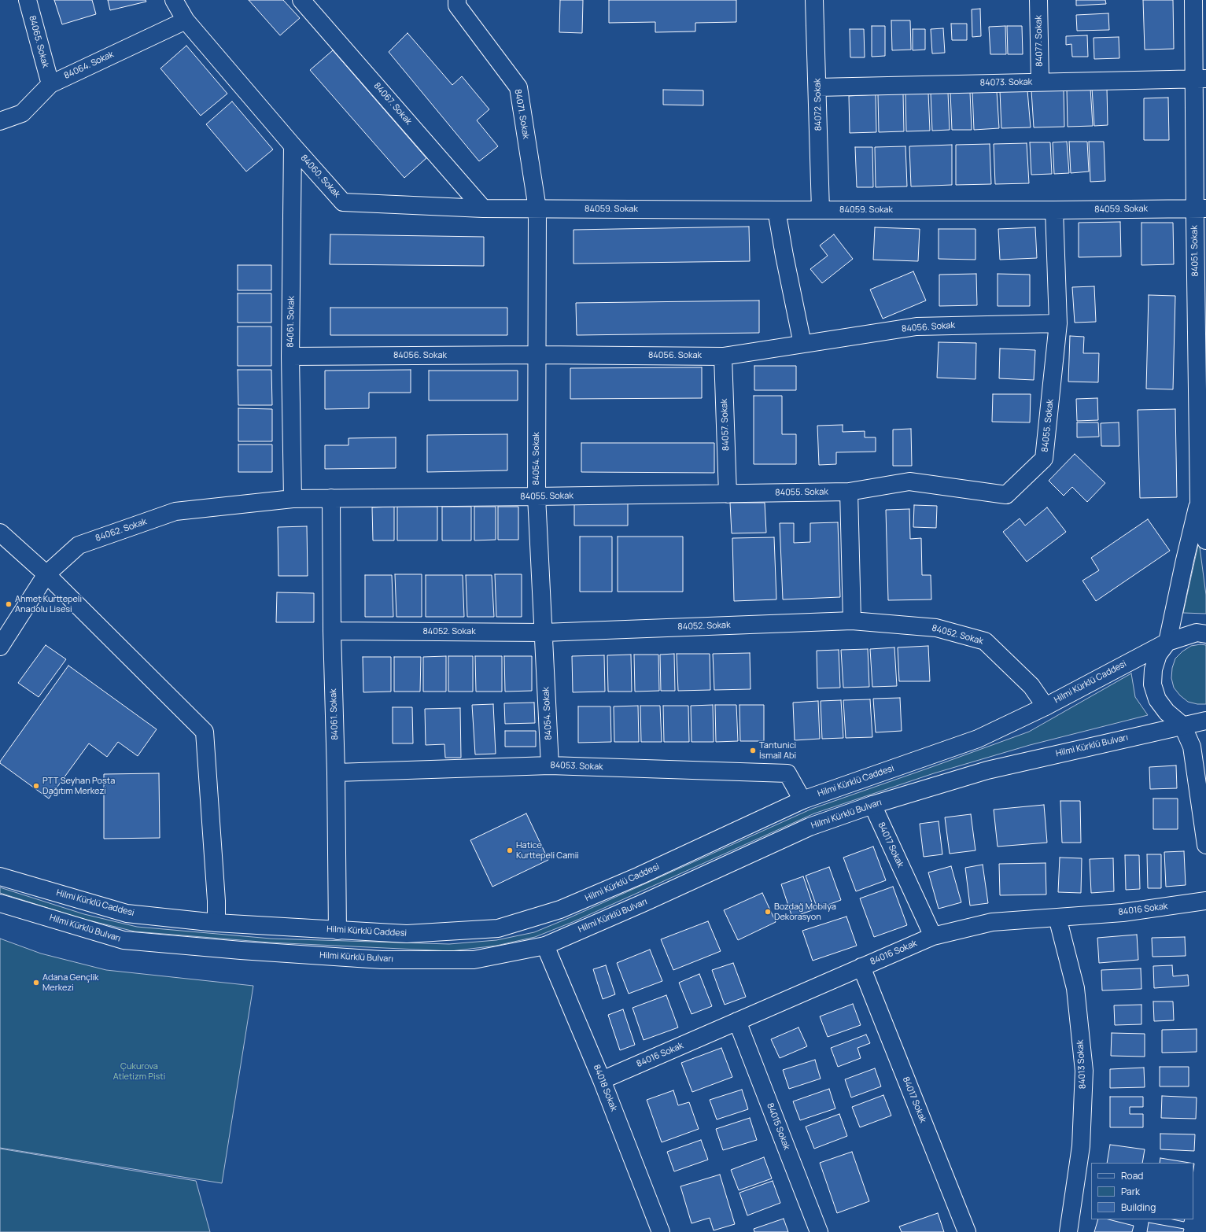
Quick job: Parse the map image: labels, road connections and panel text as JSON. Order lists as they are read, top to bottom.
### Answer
{
  "streets": {
    "street": [
      "84077. Sokak",
      "84065. Sokak",
      "84064. Sokak",
      "84073. Sokak",
      "84067. Sokak",
      "84072. Sokak",
      "84071. Sokak",
      "84060. Sokak",
      "84059. Sokak",
      "84051. Sokak",
      "84061. Sokak",
      "84056. Sokak",
      "84057. Sokak",
      "84055. Sokak",
      "84054. Sokak",
      "84062. Sokak",
      "84052. Sokak",
      "Hilmi Kürklü Caddesi",
      "Hilmi Kürklü Bulvarı",
      "84053. Sokak",
      "84017 Sokak",
      "84016 Sokak",
      "84013 Sokak",
      "84018 Sokak",
      "84015 Sokak"
    ]
  },
  "crossings": [
    ["84077. Sokak", "84073. Sokak"],
    ["84065. Sokak", "84064. Sokak"],
    ["84064. Sokak", "84060. Sokak"],
    ["84073. Sokak", "84072. Sokak"],
    ["84073. Sokak", "84051. Sokak"],
    ["84067. Sokak", "84060. Sokak"],
    ["84072. Sokak", "84059. Sokak"],
    ["84071. Sokak", "84060. Sokak"],
    ["84071. Sokak", "84059. Sokak"],
    ["84071. Sokak", "84054. Sokak"],
    ["84060. Sokak", "84059. Sokak"],
    ["84060. Sokak", "84061. Sokak"],
    ["84060. Sokak", "84054. Sokak"],
    ["84059. Sokak", "84051. Sokak"],
    ["84059. Sokak", "84055. Sokak"],
    ["84059. Sokak", "84054. Sokak"],
    ["84061. Sokak", "84056. Sokak"],
    ["84061. Sokak", "84055. Sokak"],
    ["84061. Sokak", "84062. Sokak"],
    ["84061. Sokak", "84052. Sokak"],
    ["84061. Sokak", "Hilmi Kürklü Caddesi"],
    ["84061. Sokak", "84053. Sokak"],
    ["84056. Sokak", "84057. Sokak"],
    ["84056. Sokak", "84055. Sokak"],
    ["84056. Sokak", "84054. Sokak"],
    ["84057. Sokak", "84055. Sokak"],
    ["84055. Sokak", "84054. Sokak"],
    ["84055. Sokak", "84062. Sokak"],
    ["84054. Sokak", "84052. Sokak"],
    ["84054. Sokak", "84053. Sokak"],
    ["84052. Sokak", "Hilmi Kürklü Caddesi"],
    ["Hilmi Kürklü Caddesi", "84053. Sokak"],
    ["Hilmi Kürklü Bulvarı", "84017 Sokak"],
    ["Hilmi Kürklü Bulvarı", "84018 Sokak"],
    ["84017 Sokak", "84016 Sokak"],
    ["84016 Sokak", "84013 Sokak"],
    ["84016 Sokak", "84018 Sokak"],
    ["84016 Sokak", "84015 Sokak"]
  ],
  "parks": ["Çukurova Atletizm Pisti"],
  "places": [
    "Ahmet Kurttepeli Anadolu Lisesi",
    "Tantunici İsmail Abi",
    "PTT Seyhan Posta Dağıtım Merkezi",
    "Hatice Kurttepeli Camii",
    "Bozdağ Mobilya Dekorasyon",
    "Adana Gençlik Merkezi"
  ],
  "legend": ["Road", "Park", "Building"]
}
